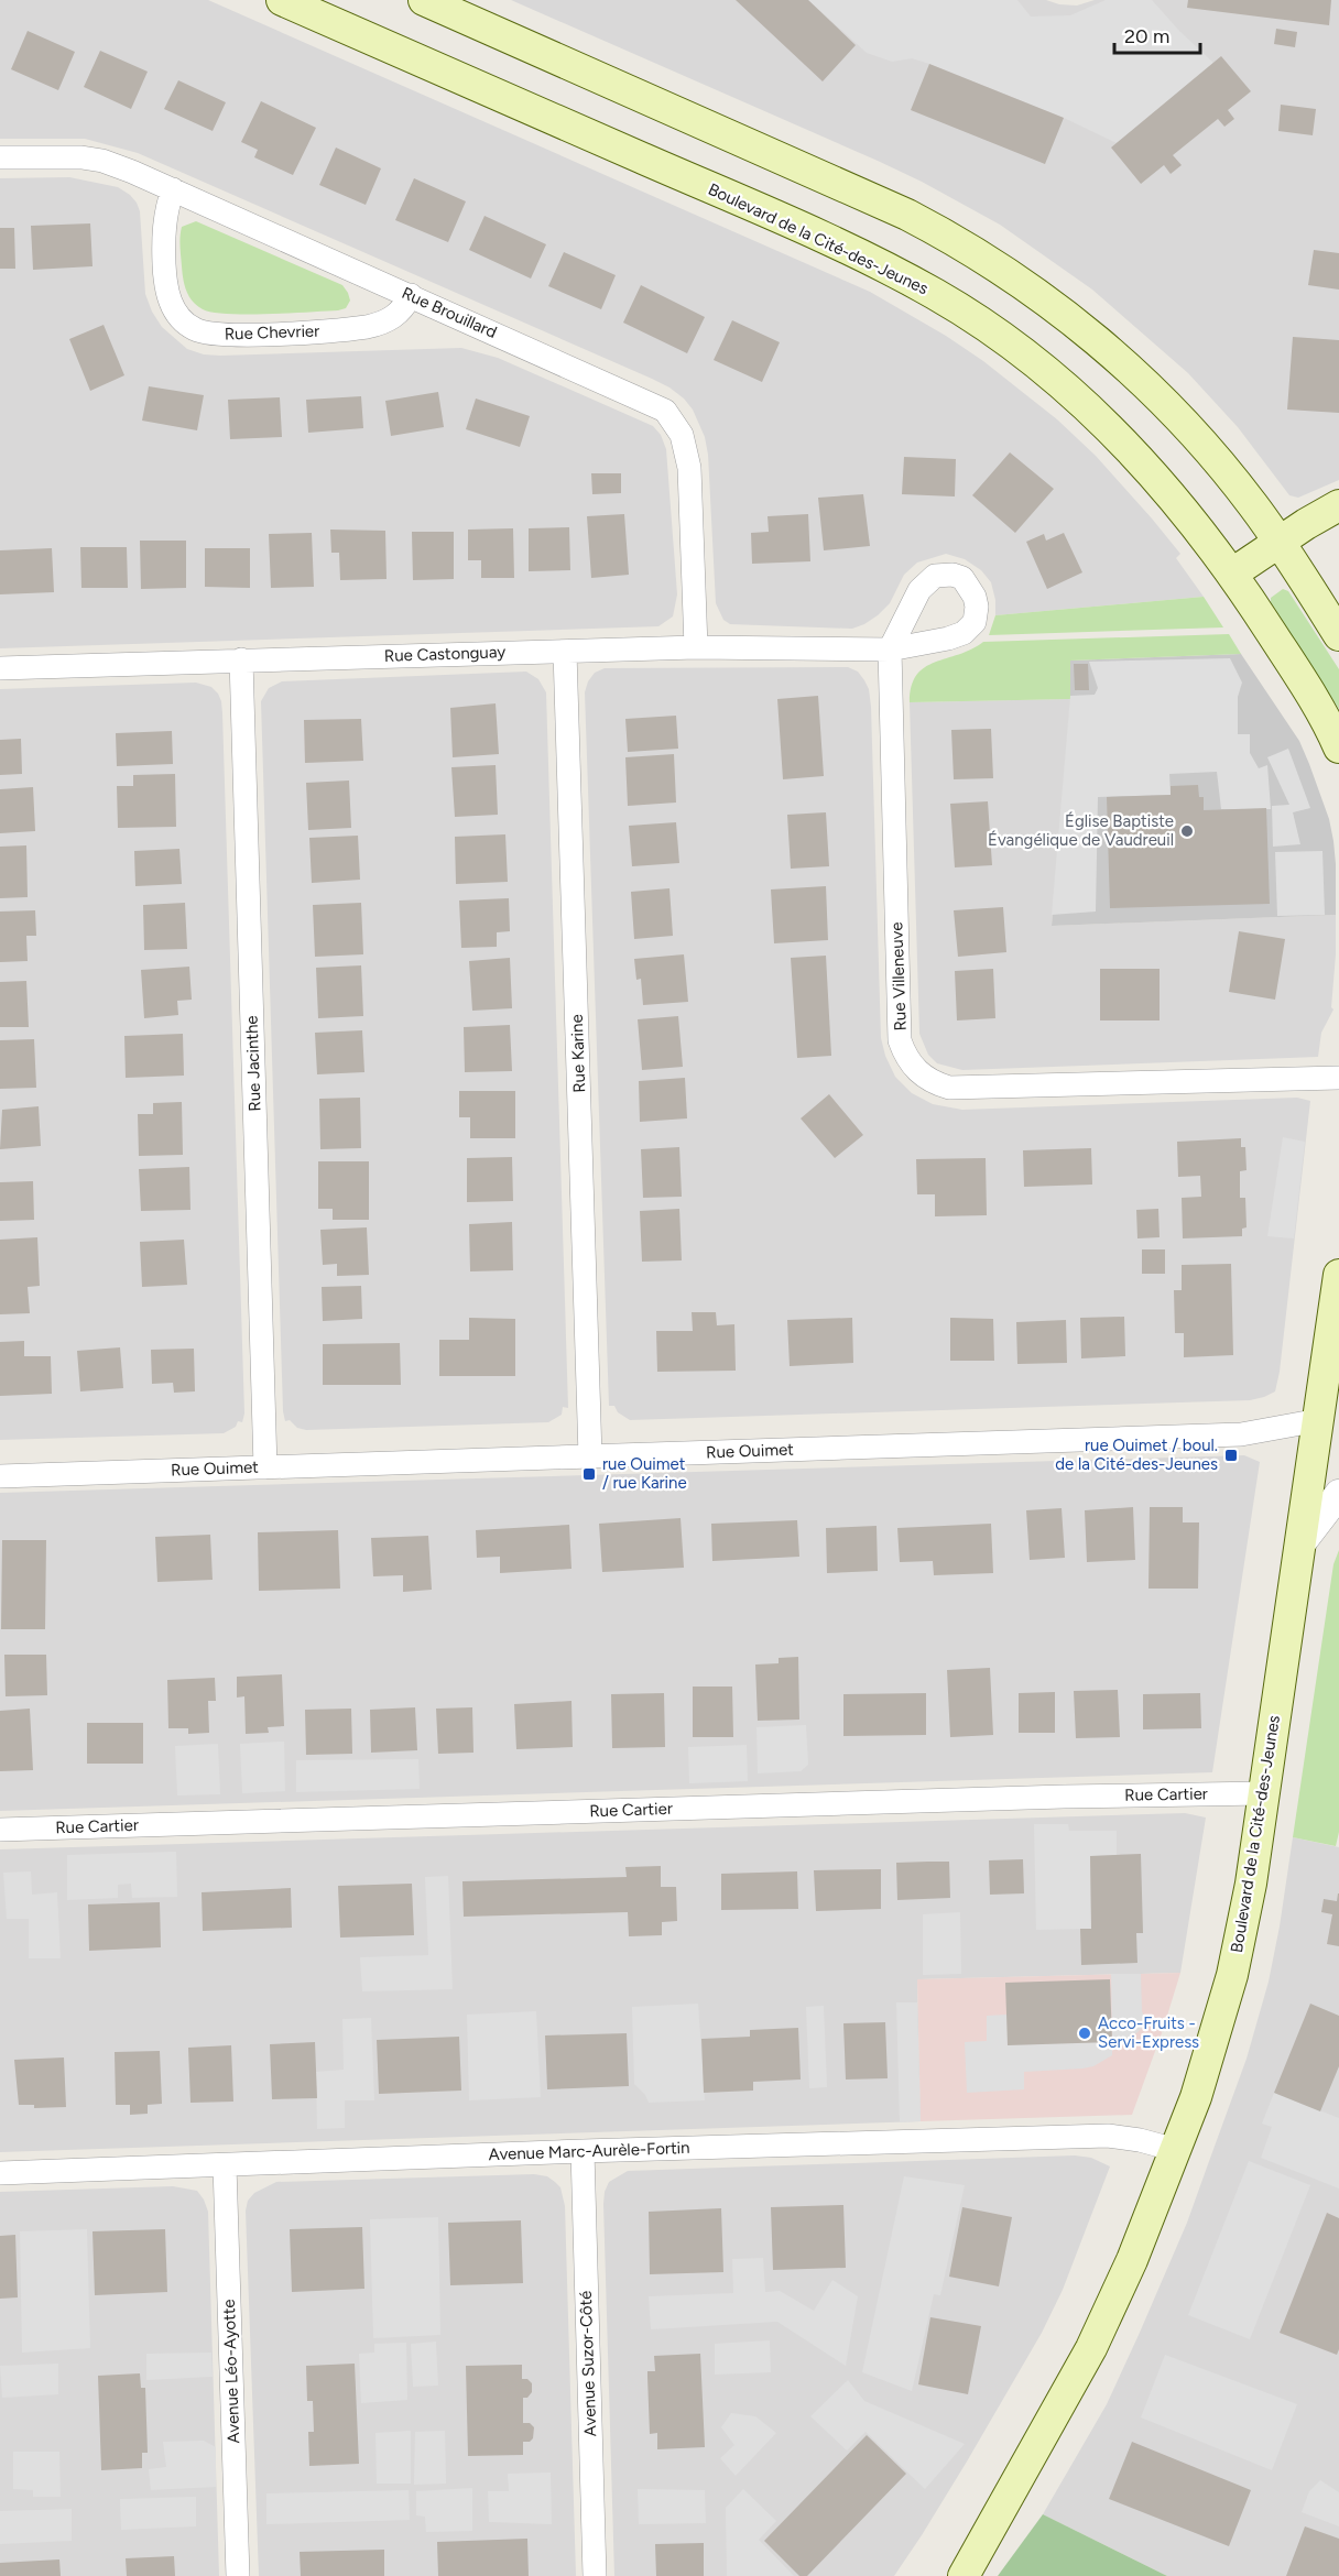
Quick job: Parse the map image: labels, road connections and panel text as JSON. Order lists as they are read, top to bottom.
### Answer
{
  "streets": {
    "main road": ["Boulevard de la Cité-des-Jeunes"],
    "street": [
      "Rue Brouillard",
      "Rue Chevrier",
      "Rue Castonguay",
      "Rue Villeneuve",
      "Rue Karine",
      "Rue Jacinthe",
      "Rue Ouimet",
      "Rue Cartier",
      "Avenue Marc-Aurèle-Fortin",
      "Avenue Suzor-Côté",
      "Avenue Léo-Ayotte"
    ]
  },
  "crossings": [
    ["Boulevard de la Cité-des-Jeunes", "Rue Ouimet"],
    ["Boulevard de la Cité-des-Jeunes", "Rue Cartier"],
    ["Boulevard de la Cité-des-Jeunes", "Avenue Marc-Aurèle-Fortin"],
    ["Rue Brouillard", "Rue Chevrier"],
    ["Rue Brouillard", "Rue Castonguay"],
    ["Rue Castonguay", "Rue Villeneuve"],
    ["Rue Castonguay", "Rue Karine"],
    ["Rue Castonguay", "Rue Jacinthe"],
    ["Rue Karine", "Rue Ouimet"],
    ["Rue Jacinthe", "Rue Ouimet"],
    ["Avenue Marc-Aurèle-Fortin", "Avenue Suzor-Côté"],
    ["Avenue Marc-Aurèle-Fortin", "Avenue Léo-Ayotte"]
  ],
  "places": {
    "other": ["Église Baptiste Évangélique de Vaudreuil", "Acco-Fruits - Servi-Express"],
    "transit": ["rue Ouimet / boul. de la Cité-des-Jeunes", "rue Ouimet / rue Karine"]
  },
  "scale_bar": "20 m"
}
